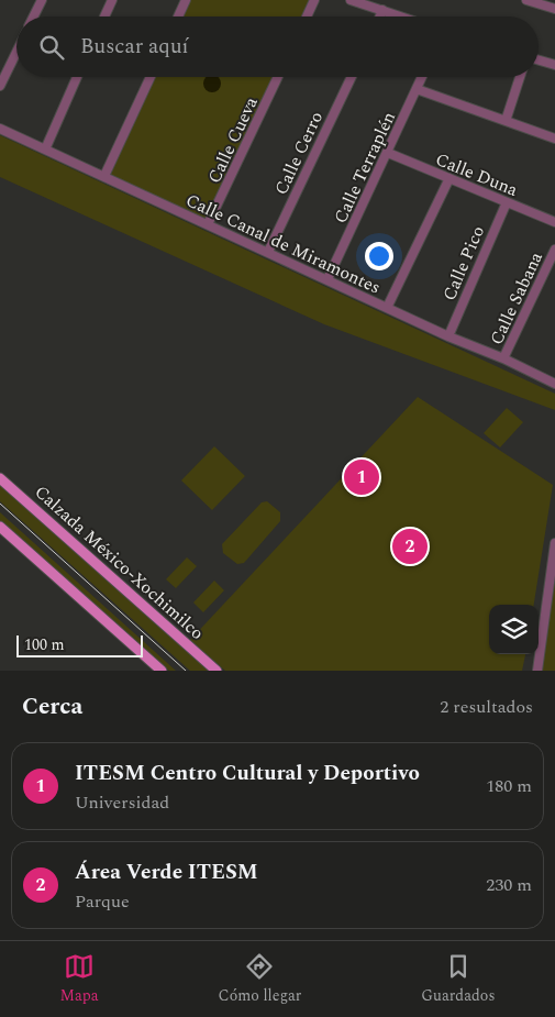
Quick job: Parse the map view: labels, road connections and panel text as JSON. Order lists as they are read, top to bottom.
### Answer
{
  "streets": {
    "main road": ["Calzada México-Xochimilco"],
    "street": [
      "Calle Cueva",
      "Calle Cerro",
      "Calle Terraplén",
      "Calle Duna",
      "Calle Canal de Miramontes",
      "Calle Pico",
      "Calle Sabana"
    ]
  },
  "crossings": [
    ["Calle Cueva", "Calle Canal de Miramontes"],
    ["Calle Cerro", "Calle Canal de Miramontes"],
    ["Calle Terraplén", "Calle Duna"],
    ["Calle Terraplén", "Calle Canal de Miramontes"],
    ["Calle Duna", "Calle Pico"],
    ["Calle Canal de Miramontes", "Calle Pico"],
    ["Calle Canal de Miramontes", "Calle Sabana"]
  ],
  "scale_bar": "100 m",
  "page": {
    "search": "Buscar aquí",
    "pins": ["1", "2"],
    "scale": "100 m",
    "heading": ["Cerca", "2 resultados"],
    "list": [
      {
        "mark": "1",
        "name": "ITESM Centro Cultural y Deportivo",
        "note": "Universidad",
        "value": "180 m"
      },
      {
        "mark": "2",
        "name": "Área Verde ITESM",
        "note": "Parque",
        "value": "230 m"
      }
    ],
    "nav": ["Mapa", "Cómo llegar", "Guardados"]
  }
}
